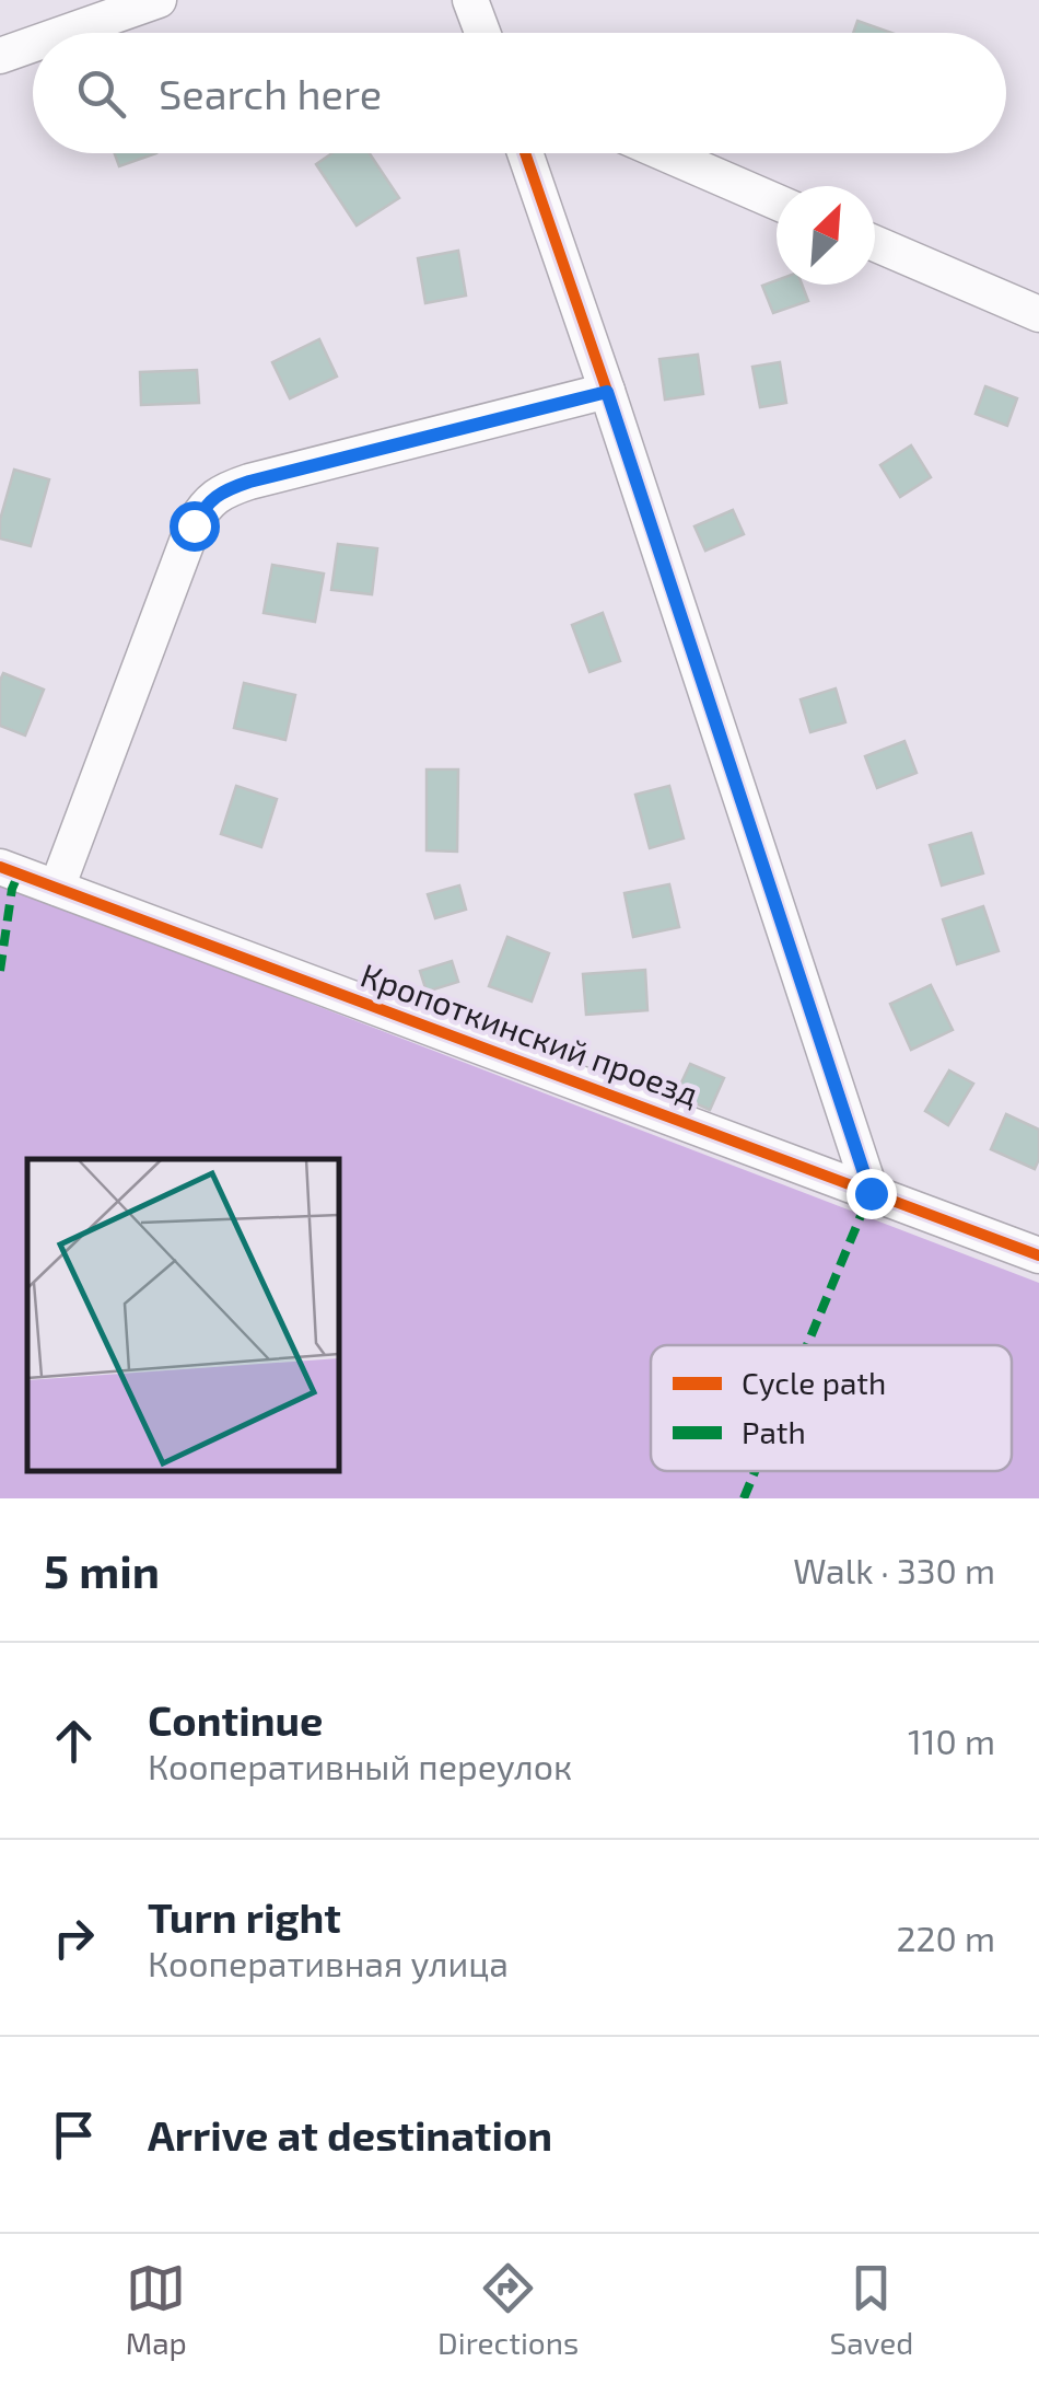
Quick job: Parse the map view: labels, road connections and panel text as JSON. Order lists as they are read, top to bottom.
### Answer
{
  "streets": {
    "street": ["Кропоткинский проезд"]
  },
  "legend": ["Cycle path", "Path"],
  "north": "top right",
  "page": {
    "search": "Search here",
    "heading": ["5 min", "Walk · 330 m"],
    "list": [
      ["Continue", "Кооперативный переулок", "110 m"],
      ["Turn right", "Кооперативная улица", "220 m"],
      "Arrive at destination"
    ],
    "nav": ["Map", "Directions", "Saved"]
  }
}
